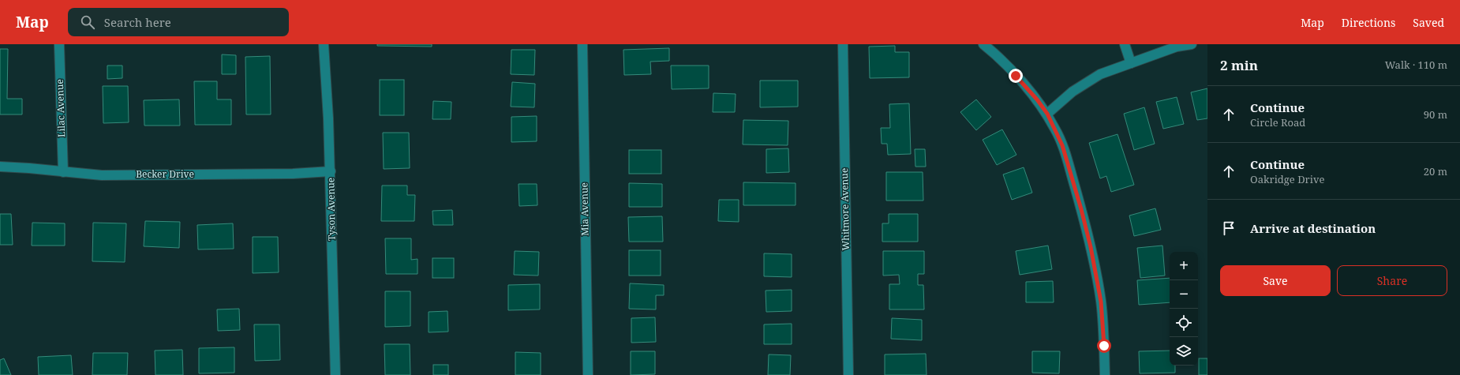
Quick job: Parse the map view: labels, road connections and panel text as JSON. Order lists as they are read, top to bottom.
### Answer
{
  "streets": {
    "street": [
      "Lilac Avenue",
      "Becker Drive",
      "Tyson Avenue",
      "Mia Avenue",
      "Whitmore Avenue"
    ]
  },
  "crossings": [
    ["Lilac Avenue", "Becker Drive"],
    ["Becker Drive", "Tyson Avenue"]
  ],
  "page": {
    "header": "Map",
    "search": "Search here",
    "nav": ["Map", "Directions", "Saved"],
    "heading": ["2 min", "Walk · 110 m"],
    "list": [
      ["Continue", "Circle Road", "90 m"],
      ["Continue", "Oakridge Drive", "20 m"],
      "Arrive at destination"
    ],
    "map_buttons": ["+", "−"],
    "buttons": ["Save", "Share"]
  }
}
